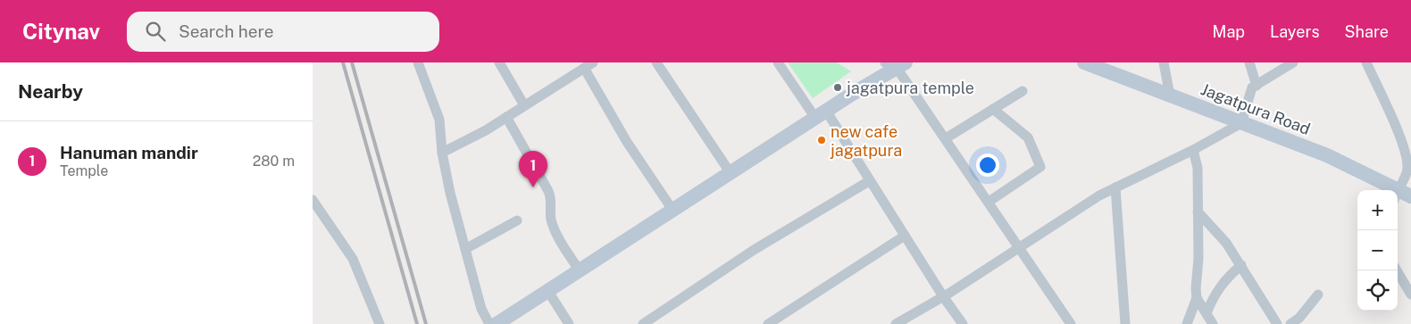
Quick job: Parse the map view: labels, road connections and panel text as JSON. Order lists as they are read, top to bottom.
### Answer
{
  "streets": {
    "street": ["Jagatpura Road"]
  },
  "places": ["jagatpura temple", "new cafe jagatpura"],
  "page": {
    "header": "Citynav",
    "search": "Search here",
    "nav": ["Map", "Layers", "Share"],
    "heading": "Nearby",
    "list": [
      {
        "mark": "1",
        "name": "Hanuman mandir",
        "note": "Temple",
        "value": "280 m"
      }
    ],
    "pins": "1",
    "map_buttons": ["+", "−"]
  }
}
